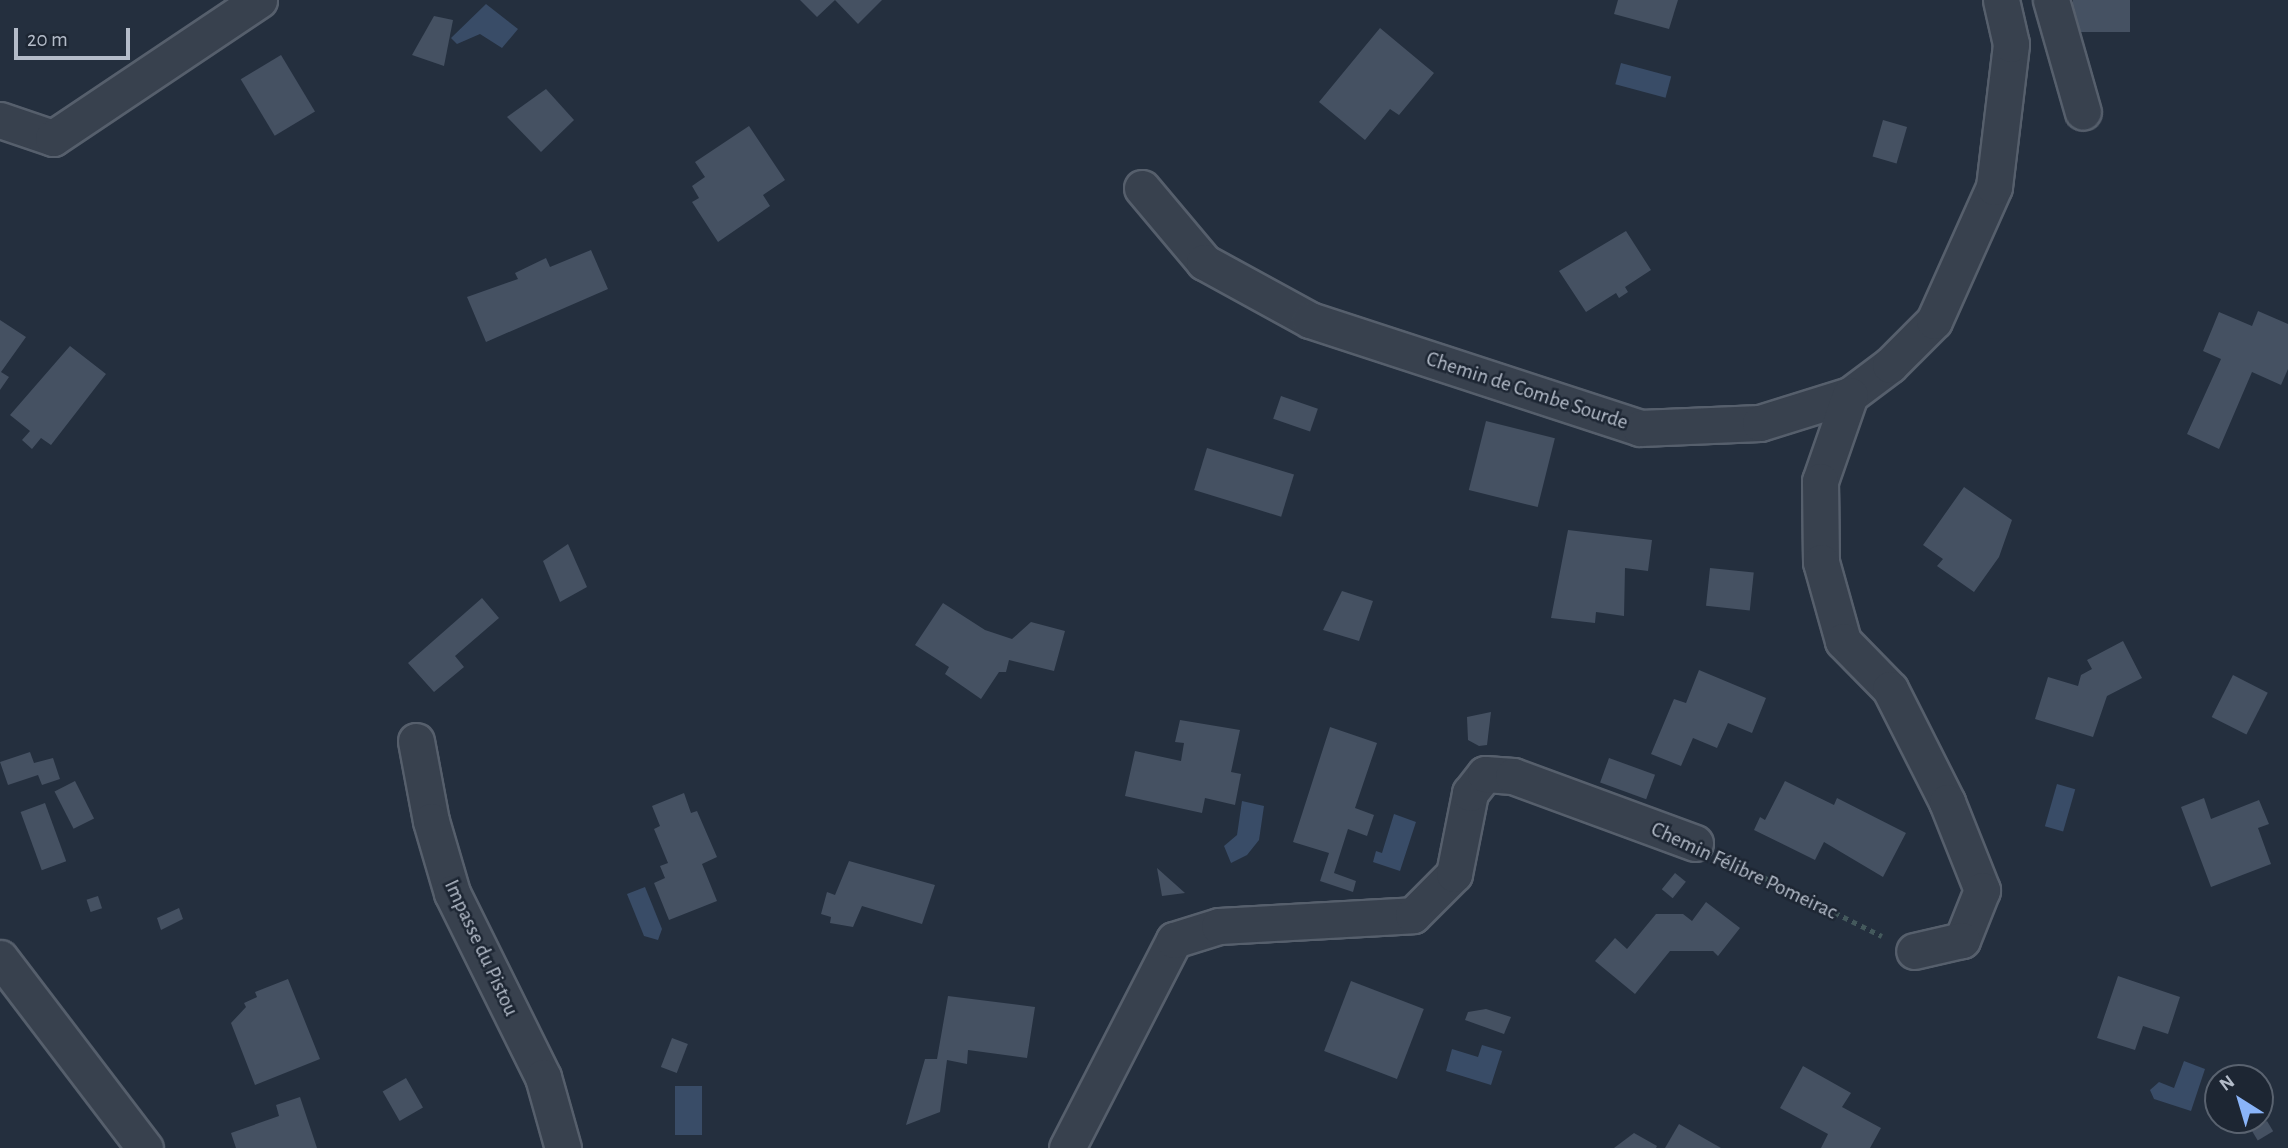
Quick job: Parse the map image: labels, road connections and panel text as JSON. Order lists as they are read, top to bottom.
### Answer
{
  "streets": {
    "street": ["Chemin de Combe Sourde", "Chemin Félibre Pomeirac", "Impasse du Pistou"]
  },
  "scale_bar": "20 m",
  "north": "top left"
}
